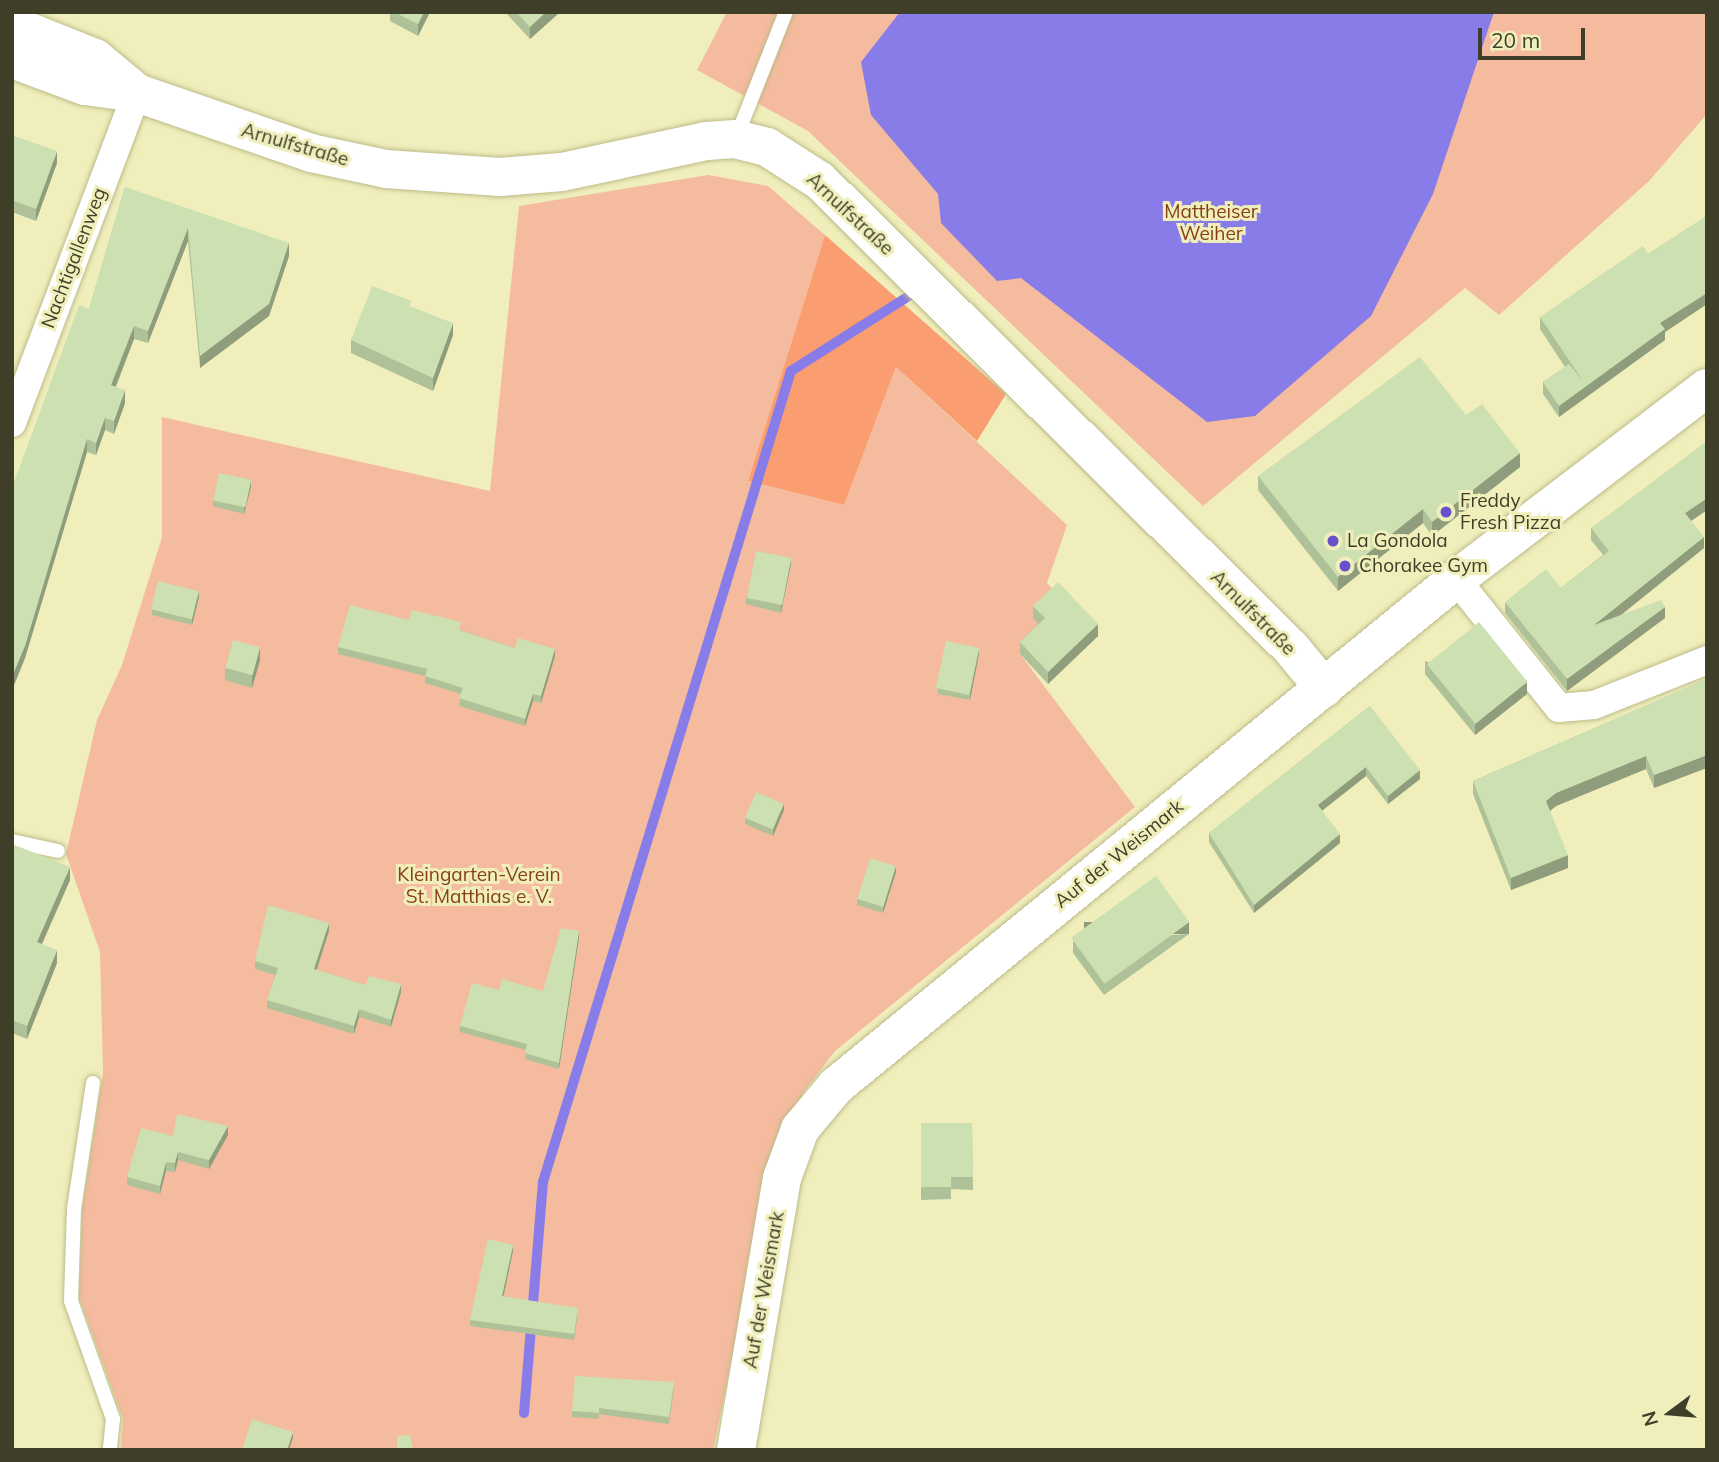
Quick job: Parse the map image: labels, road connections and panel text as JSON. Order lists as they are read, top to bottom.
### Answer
{
  "streets": {
    "street": ["Arnulfstraße", "Nachtigallenweg", "Auf der Weismark"]
  },
  "crossings": [
    ["Arnulfstraße", "Nachtigallenweg"],
    ["Arnulfstraße", "Auf der Weismark"]
  ],
  "parks": ["Mattheiser Weiher", "Kleingarten-Verein St. Matthias e. V."],
  "places": ["Freddy Fresh Pizza", "La Gondola", "Chorakee Gym"],
  "scale_bar": "20 m",
  "north": "left"
}
